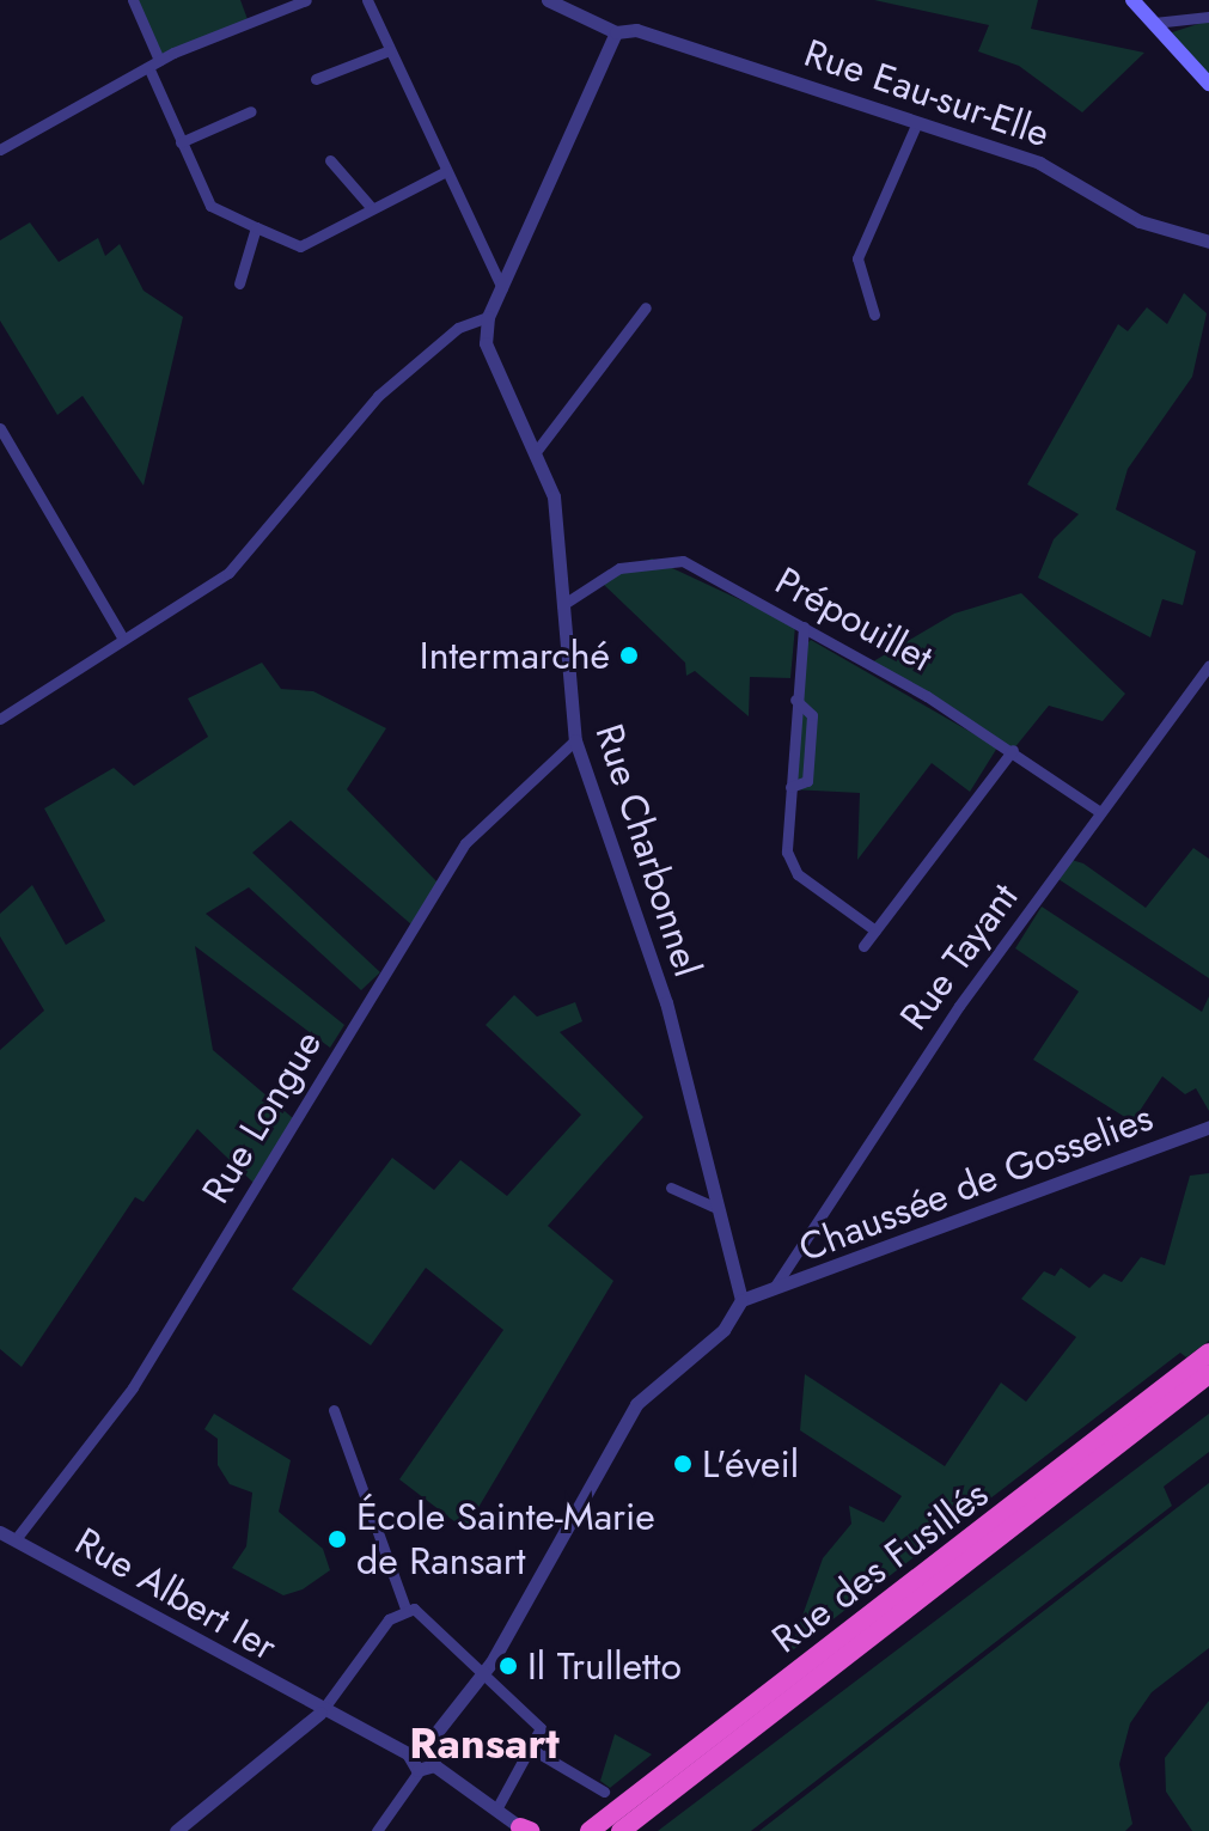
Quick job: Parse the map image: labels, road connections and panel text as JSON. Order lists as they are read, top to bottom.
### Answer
{
  "streets": {
    "highway": ["Rue des Fusillés"],
    "street": [
      "Rue Eau-sur-Elle",
      "Prépouillet",
      "Rue Charbonnel",
      "Rue Tayant",
      "Rue Longue",
      "Chaussée de Gosselies",
      "Rue Albert Ier"
    ]
  },
  "crossings": [
    ["Prépouillet", "Rue Charbonnel"],
    ["Prépouillet", "Rue Tayant"],
    ["Rue Charbonnel", "Rue Longue"],
    ["Rue Charbonnel", "Chaussée de Gosselies"],
    ["Rue Tayant", "Chaussée de Gosselies"],
    ["Rue Longue", "Rue Albert Ier"]
  ],
  "districts": ["Ransart"],
  "places": [
    "Intermarché",
    "L'éveil",
    "École Sainte-Marie de Ransart",
    "Il Trulletto"
  ]
}
